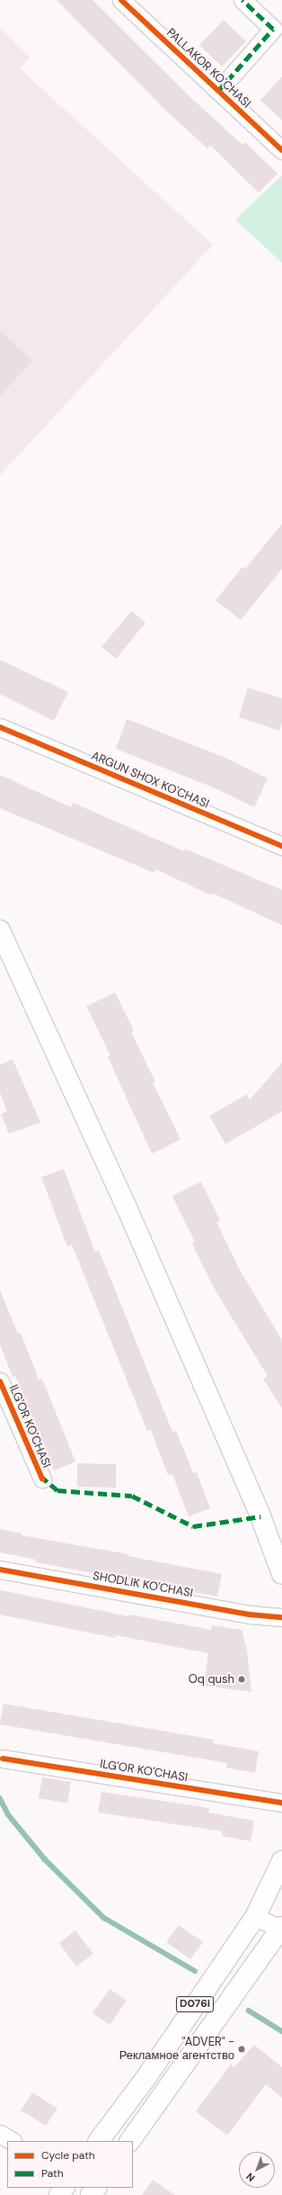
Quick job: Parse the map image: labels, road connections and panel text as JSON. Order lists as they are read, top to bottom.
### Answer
{
  "streets": {
    "main road": ["D076i"],
    "street": [
      "PALLAKOR KO'CHASI",
      "ARGUN SHOX KO'CHASI",
      "ILG'OR KO'CHASI",
      "SHODLIK KO'CHASI"
    ]
  },
  "places": ["Oq qush", "\"ADVER\" - Рекламное агентство"],
  "legend": ["Cycle path", "Path"],
  "north": "bottom left"
}
